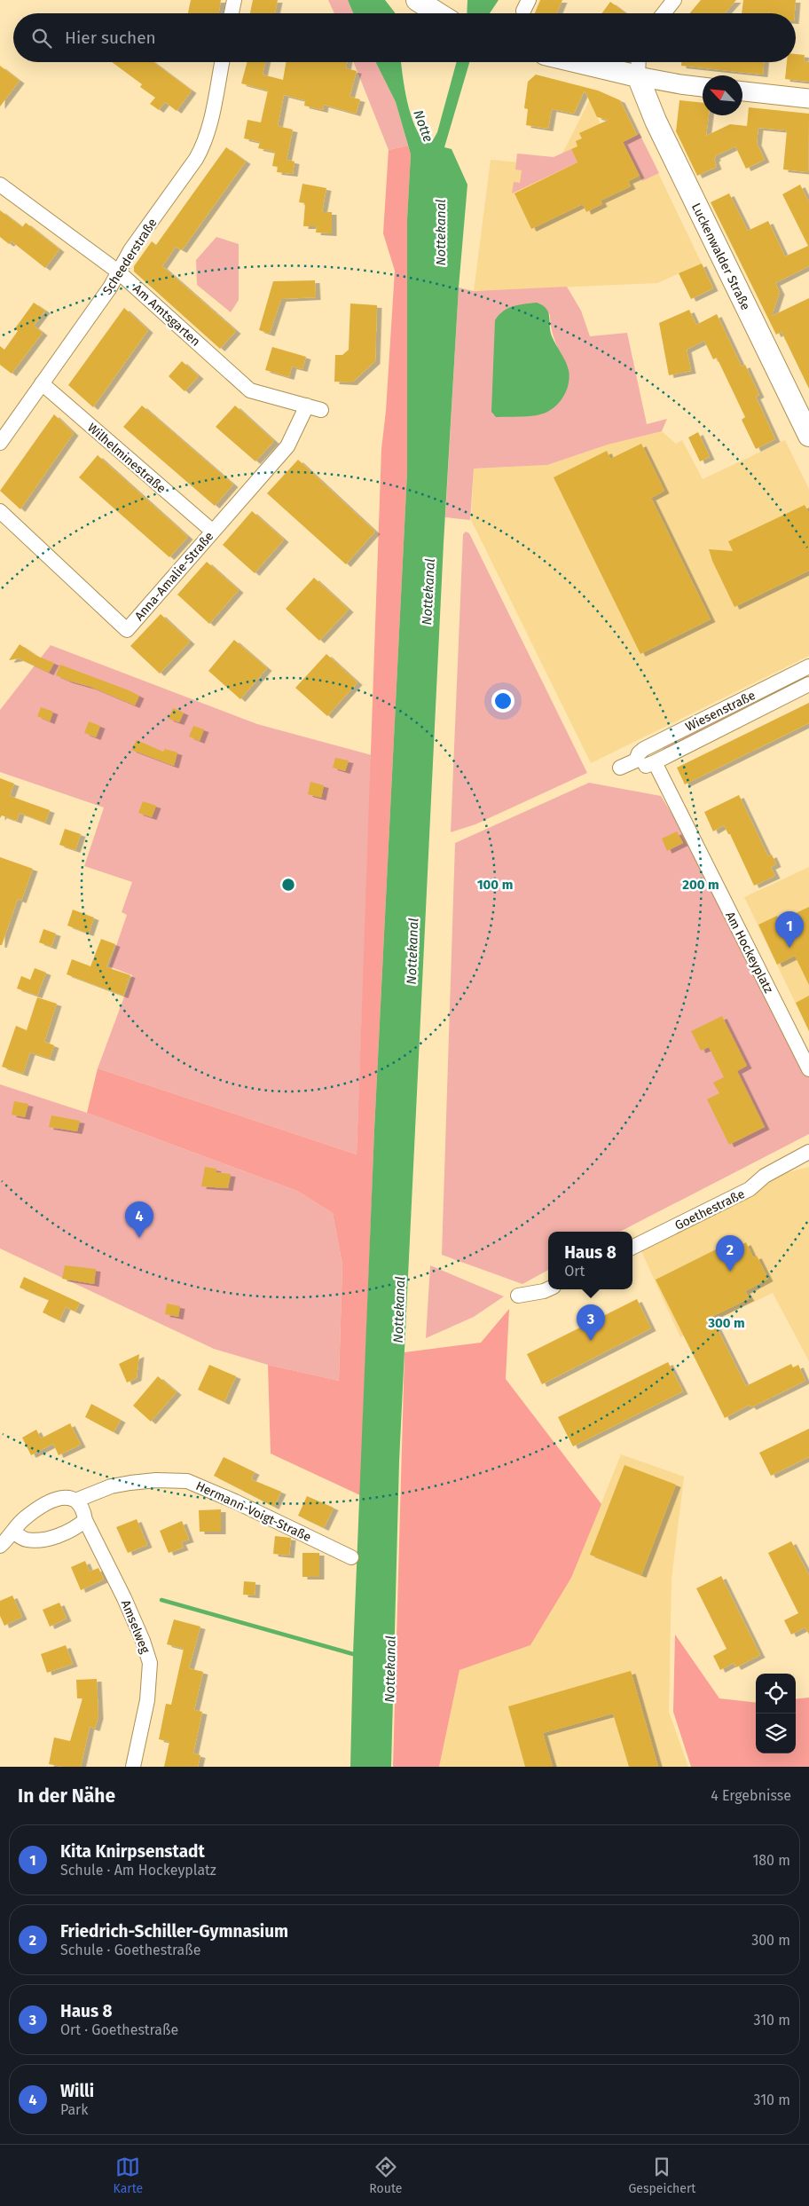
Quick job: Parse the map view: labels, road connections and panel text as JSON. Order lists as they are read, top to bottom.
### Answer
{
  "streets": {
    "main road": ["Luckenwalder Straße"],
    "street": [
      "Scheederstraße",
      "Am Amtsgarten",
      "Wilhelminestraße",
      "Anna-Amalie-Straße",
      "Wiesenstraße",
      "Am Hockeyplatz",
      "Goethestraße",
      "Hermann-Voigt-Straße",
      "Amselweg"
    ]
  },
  "crossings": [
    ["Scheederstraße", "Am Amtsgarten"],
    ["Scheederstraße", "Wilhelminestraße"],
    ["Am Amtsgarten", "Anna-Amalie-Straße"],
    ["Wilhelminestraße", "Anna-Amalie-Straße"],
    ["Wiesenstraße", "Am Hockeyplatz"]
  ],
  "water": ["Notte", "Nottekanal"],
  "north": "top left",
  "page": {
    "search": "Hier suchen",
    "pins": [
      "1",
      "4",
      "2",
      "3"
    ],
    "popup": ["Haus 8", "Ort"],
    "heading": ["In der Nähe", "4 Ergebnisse"],
    "list": [
      {
        "mark": "1",
        "name": "Kita Knirpsenstadt",
        "note": "Schule · Am Hockeyplatz",
        "value": "180 m"
      },
      {
        "mark": "2",
        "name": "Friedrich-Schiller-Gymnasium",
        "note": "Schule · Goethestraße",
        "value": "300 m"
      },
      {
        "mark": "3",
        "name": "Haus 8",
        "note": "Ort · Goethestraße",
        "value": "310 m"
      },
      {
        "mark": "4",
        "name": "Willi",
        "note": "Park",
        "value": "310 m"
      }
    ],
    "nav": ["Karte", "Route", "Gespeichert"]
  },
  "rings": ["100 m", "200 m", "300 m"]
}
